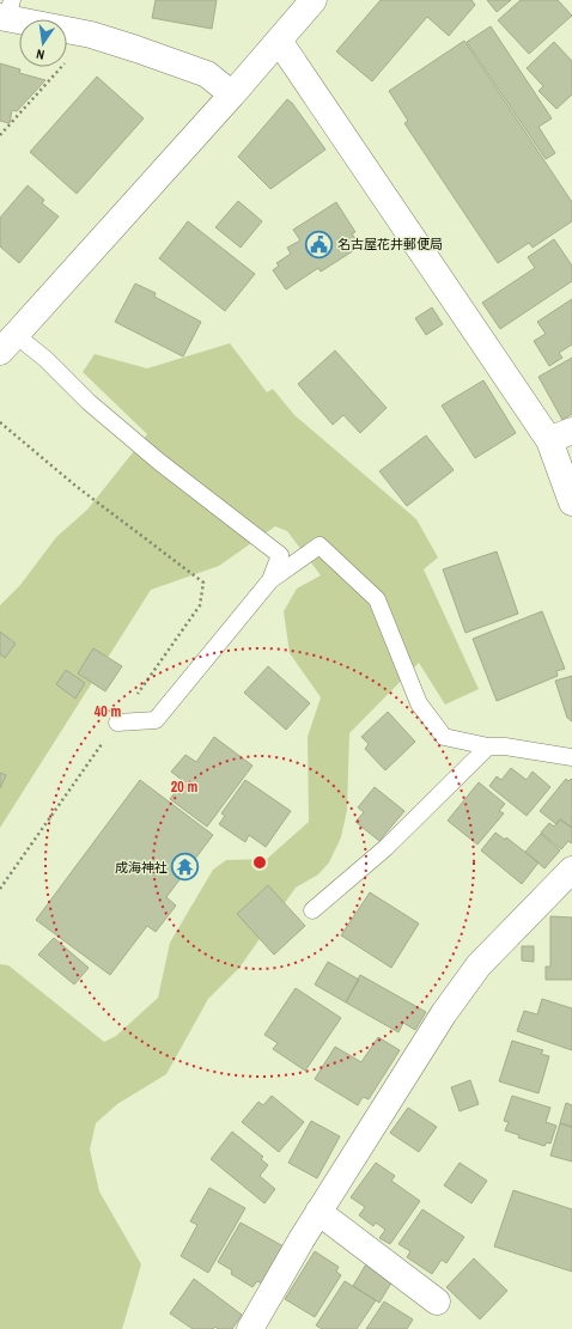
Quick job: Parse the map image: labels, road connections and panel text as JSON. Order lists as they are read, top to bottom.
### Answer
{
  "places": {
    "public building": ["名古屋花井郵便局"],
    "temple": ["成海神社"]
  },
  "north": "bottom",
  "rings": ["40 m", "20 m"]
}
